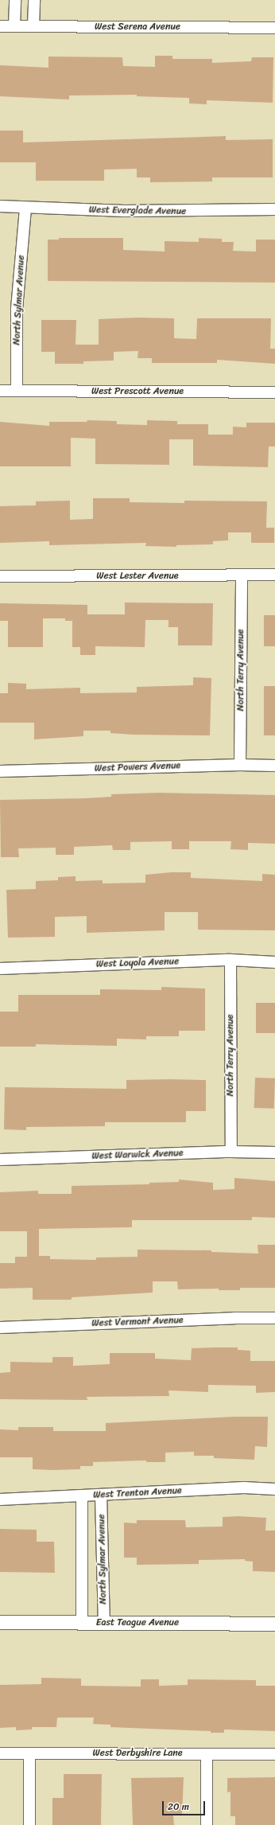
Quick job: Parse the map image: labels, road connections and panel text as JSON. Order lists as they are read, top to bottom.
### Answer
{
  "streets": {
    "street": [
      "West Serena Avenue",
      "West Everglade Avenue",
      "North Sylmar Avenue",
      "West Prescott Avenue",
      "West Lester Avenue",
      "North Terry Avenue",
      "West Powers Avenue",
      "West Loyola Avenue",
      "West Warwick Avenue",
      "West Vermont Avenue",
      "West Trenton Avenue",
      "East Teague Avenue",
      "West Derbyshire Lane"
    ]
  },
  "crossings": [
    ["West Everglade Avenue", "North Sylmar Avenue"],
    ["North Sylmar Avenue", "West Prescott Avenue"],
    ["North Sylmar Avenue", "West Trenton Avenue"],
    ["North Sylmar Avenue", "East Teague Avenue"],
    ["West Lester Avenue", "North Terry Avenue"],
    ["North Terry Avenue", "West Powers Avenue"],
    ["North Terry Avenue", "West Loyola Avenue"],
    ["North Terry Avenue", "West Warwick Avenue"]
  ],
  "scale_bar": "20 m"
}
